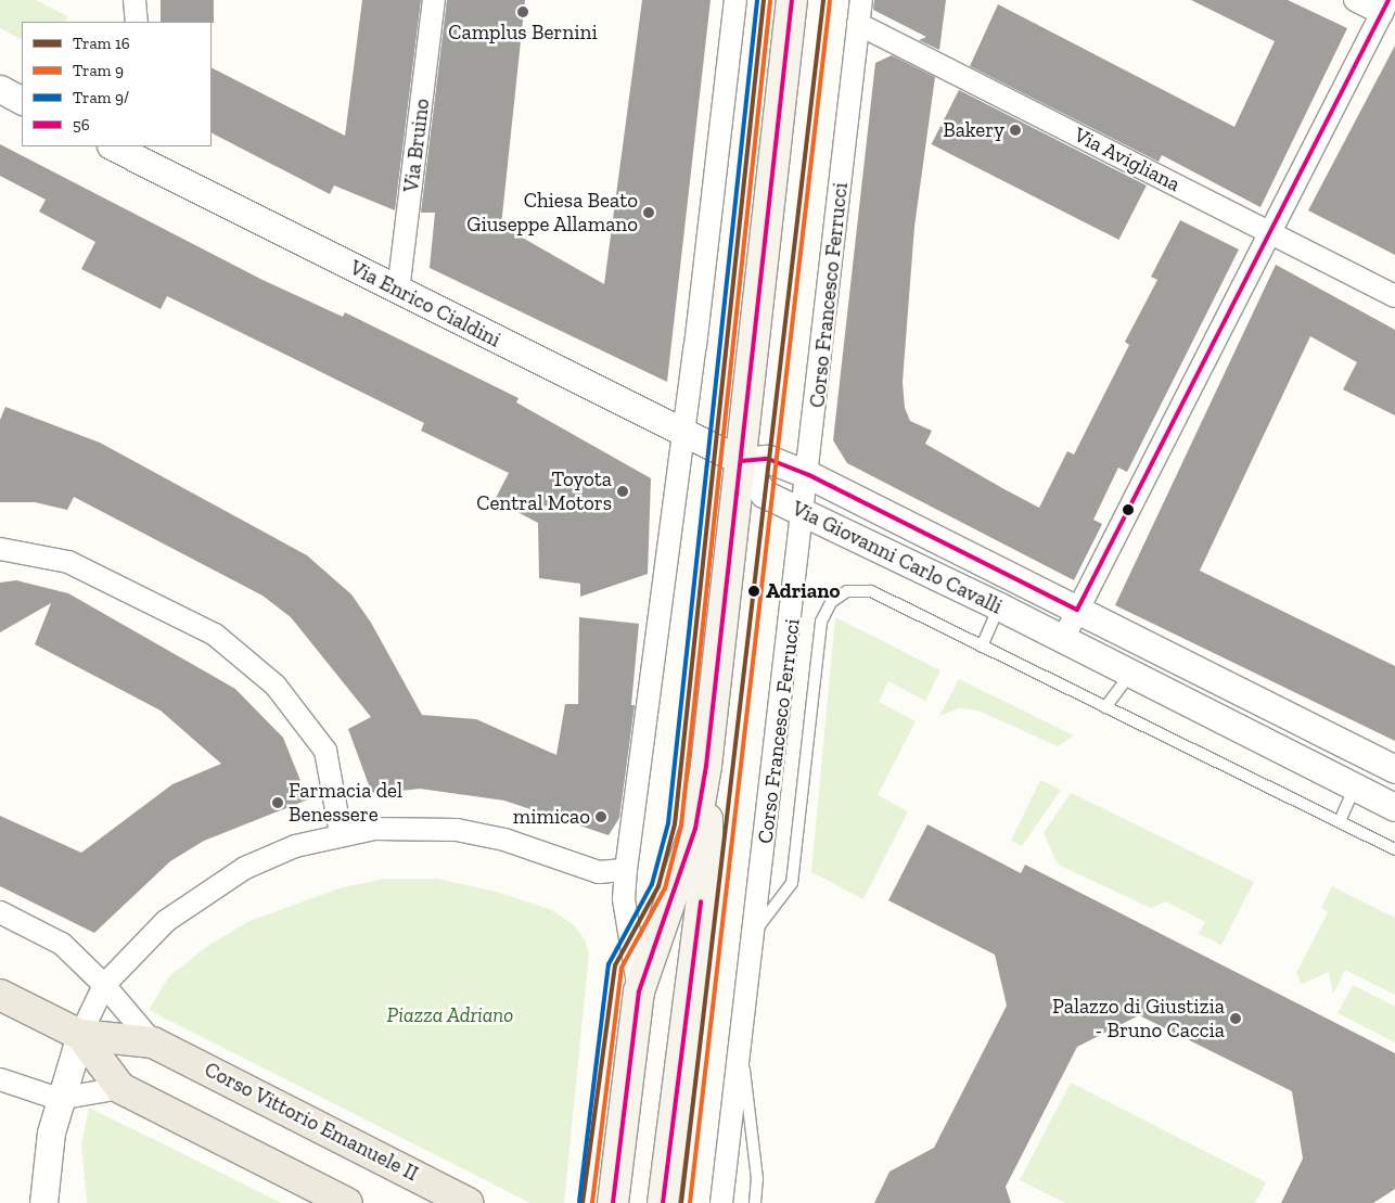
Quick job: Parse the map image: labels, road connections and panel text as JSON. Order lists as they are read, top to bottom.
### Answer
{
  "streets": {
    "main road": ["Corso Vittorio Emanuele II"],
    "street": [
      "Via Bruino",
      "Via Avigliana",
      "Corso Francesco Ferrucci",
      "Via Enrico Cialdini",
      "Via Giovanni Carlo Cavalli"
    ]
  },
  "crossings": [
    ["Via Bruino", "Via Enrico Cialdini"],
    ["Via Avigliana", "Corso Francesco Ferrucci"],
    ["Corso Francesco Ferrucci", "Via Giovanni Carlo Cavalli"],
    ["Via Enrico Cialdini", "Via Giovanni Carlo Cavalli"]
  ],
  "parks": ["Piazza Adriano"],
  "places": [
    "Camplus Bernini",
    "Bakery",
    "Chiesa Beato Giuseppe Allamano",
    "Toyota Central Motors",
    "Adriano",
    "Farmacia del Benessere",
    "mimicao",
    "Palazzo di Giustizia - Bruno Caccia"
  ],
  "lines": [
    "tram line 16",
    "tram line 9/",
    "transit line 56",
    "tram line 9"
  ],
  "legend": [
    "Tram 16",
    "Tram 9",
    "Tram 9/",
    "56"
  ]
}
